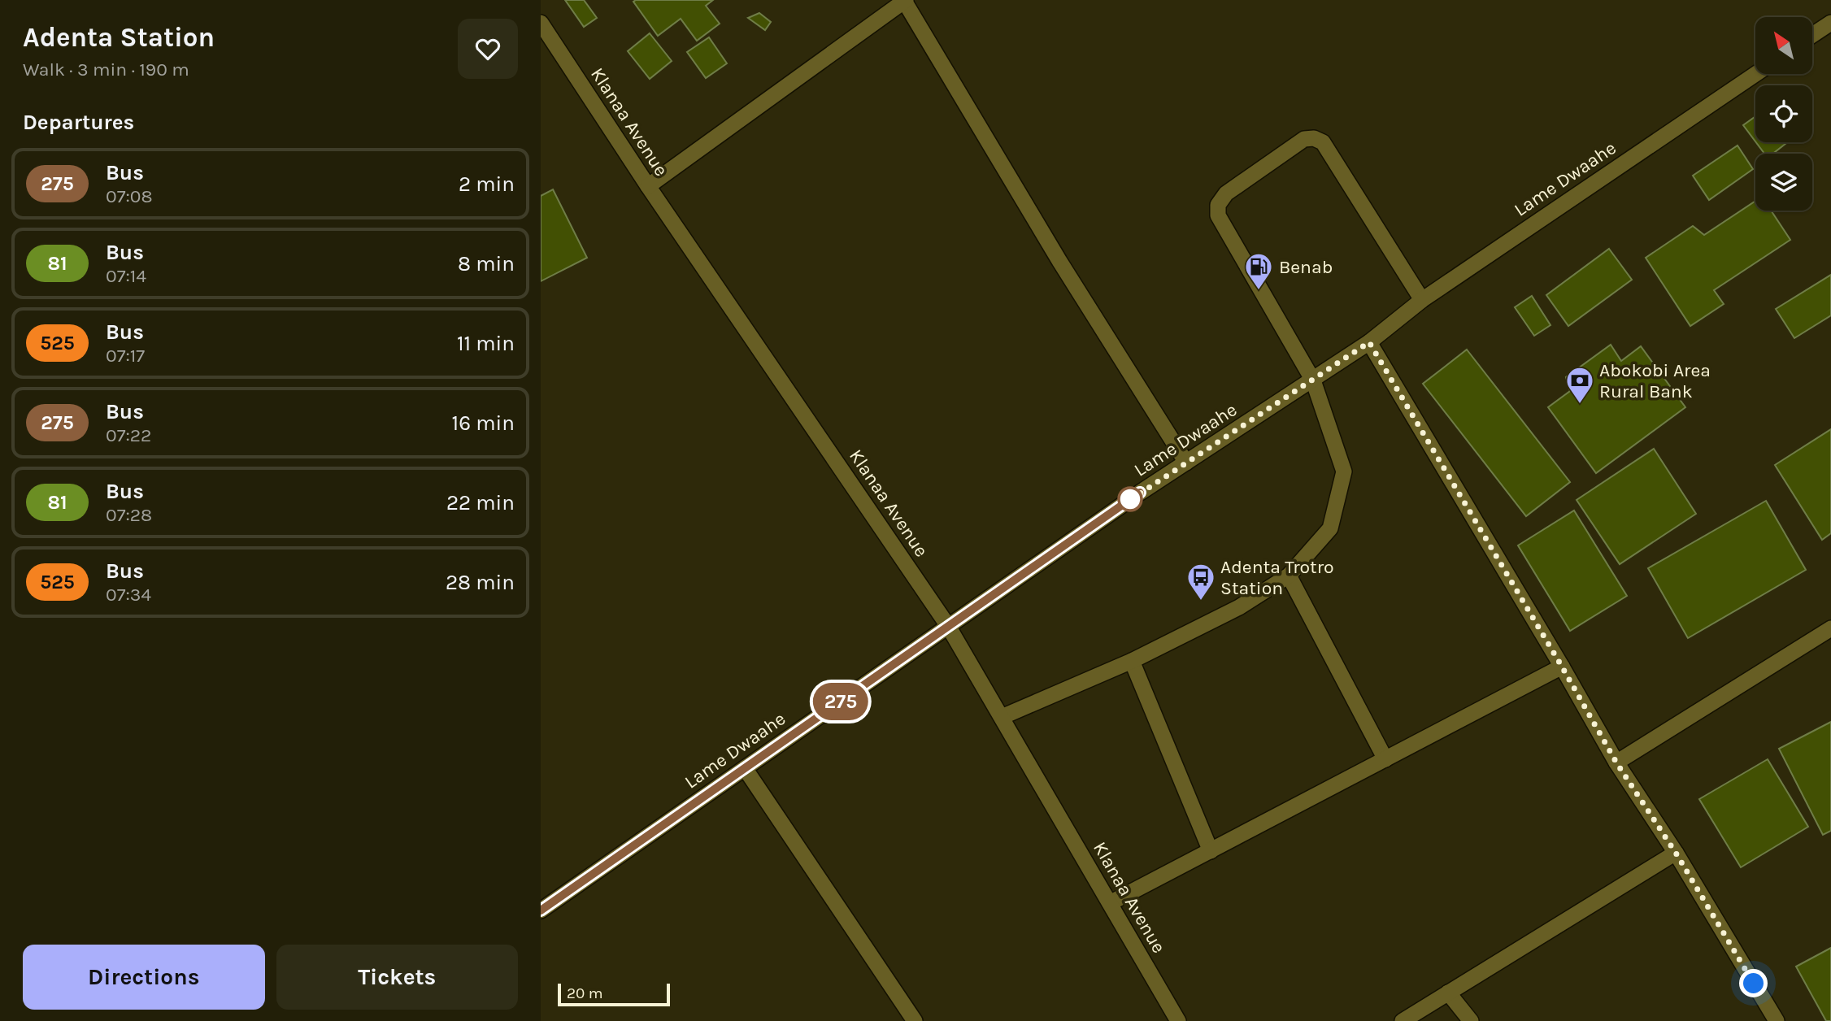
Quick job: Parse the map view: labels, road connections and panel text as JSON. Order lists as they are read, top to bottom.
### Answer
{
  "streets": {
    "street": ["Klanaa Avenue", "Lame Dwaahe"]
  },
  "crossings": [
    ["Klanaa Avenue", "Lame Dwaahe"]
  ],
  "places": {
    "fuel station": ["Benab"],
    "bank": ["Abokobi Area Rural Bank"],
    "bus stop": ["Adenta Trotro Station"]
  },
  "lines": ["bus line 275"],
  "scale_bar": "20 m",
  "north": "top left",
  "page": {
    "heading": [
      ["Adenta Station", "Walk · 3 min · 190 m"],
      "Departures"
    ],
    "on_map": "275",
    "list": [
      {
        "mark": "275",
        "name": "Bus",
        "note": "07:08",
        "value": "2 min"
      },
      {
        "mark": "81",
        "name": "Bus",
        "note": "07:14",
        "value": "8 min"
      },
      {
        "mark": "525",
        "name": "Bus",
        "note": "07:17",
        "value": "11 min"
      },
      {
        "mark": "275",
        "name": "Bus",
        "note": "07:22",
        "value": "16 min"
      },
      {
        "mark": "81",
        "name": "Bus",
        "note": "07:28",
        "value": "22 min"
      },
      {
        "mark": "525",
        "name": "Bus",
        "note": "07:34",
        "value": "28 min"
      }
    ],
    "buttons": ["Directions", "Tickets"],
    "scale": "20 m"
  }
}
